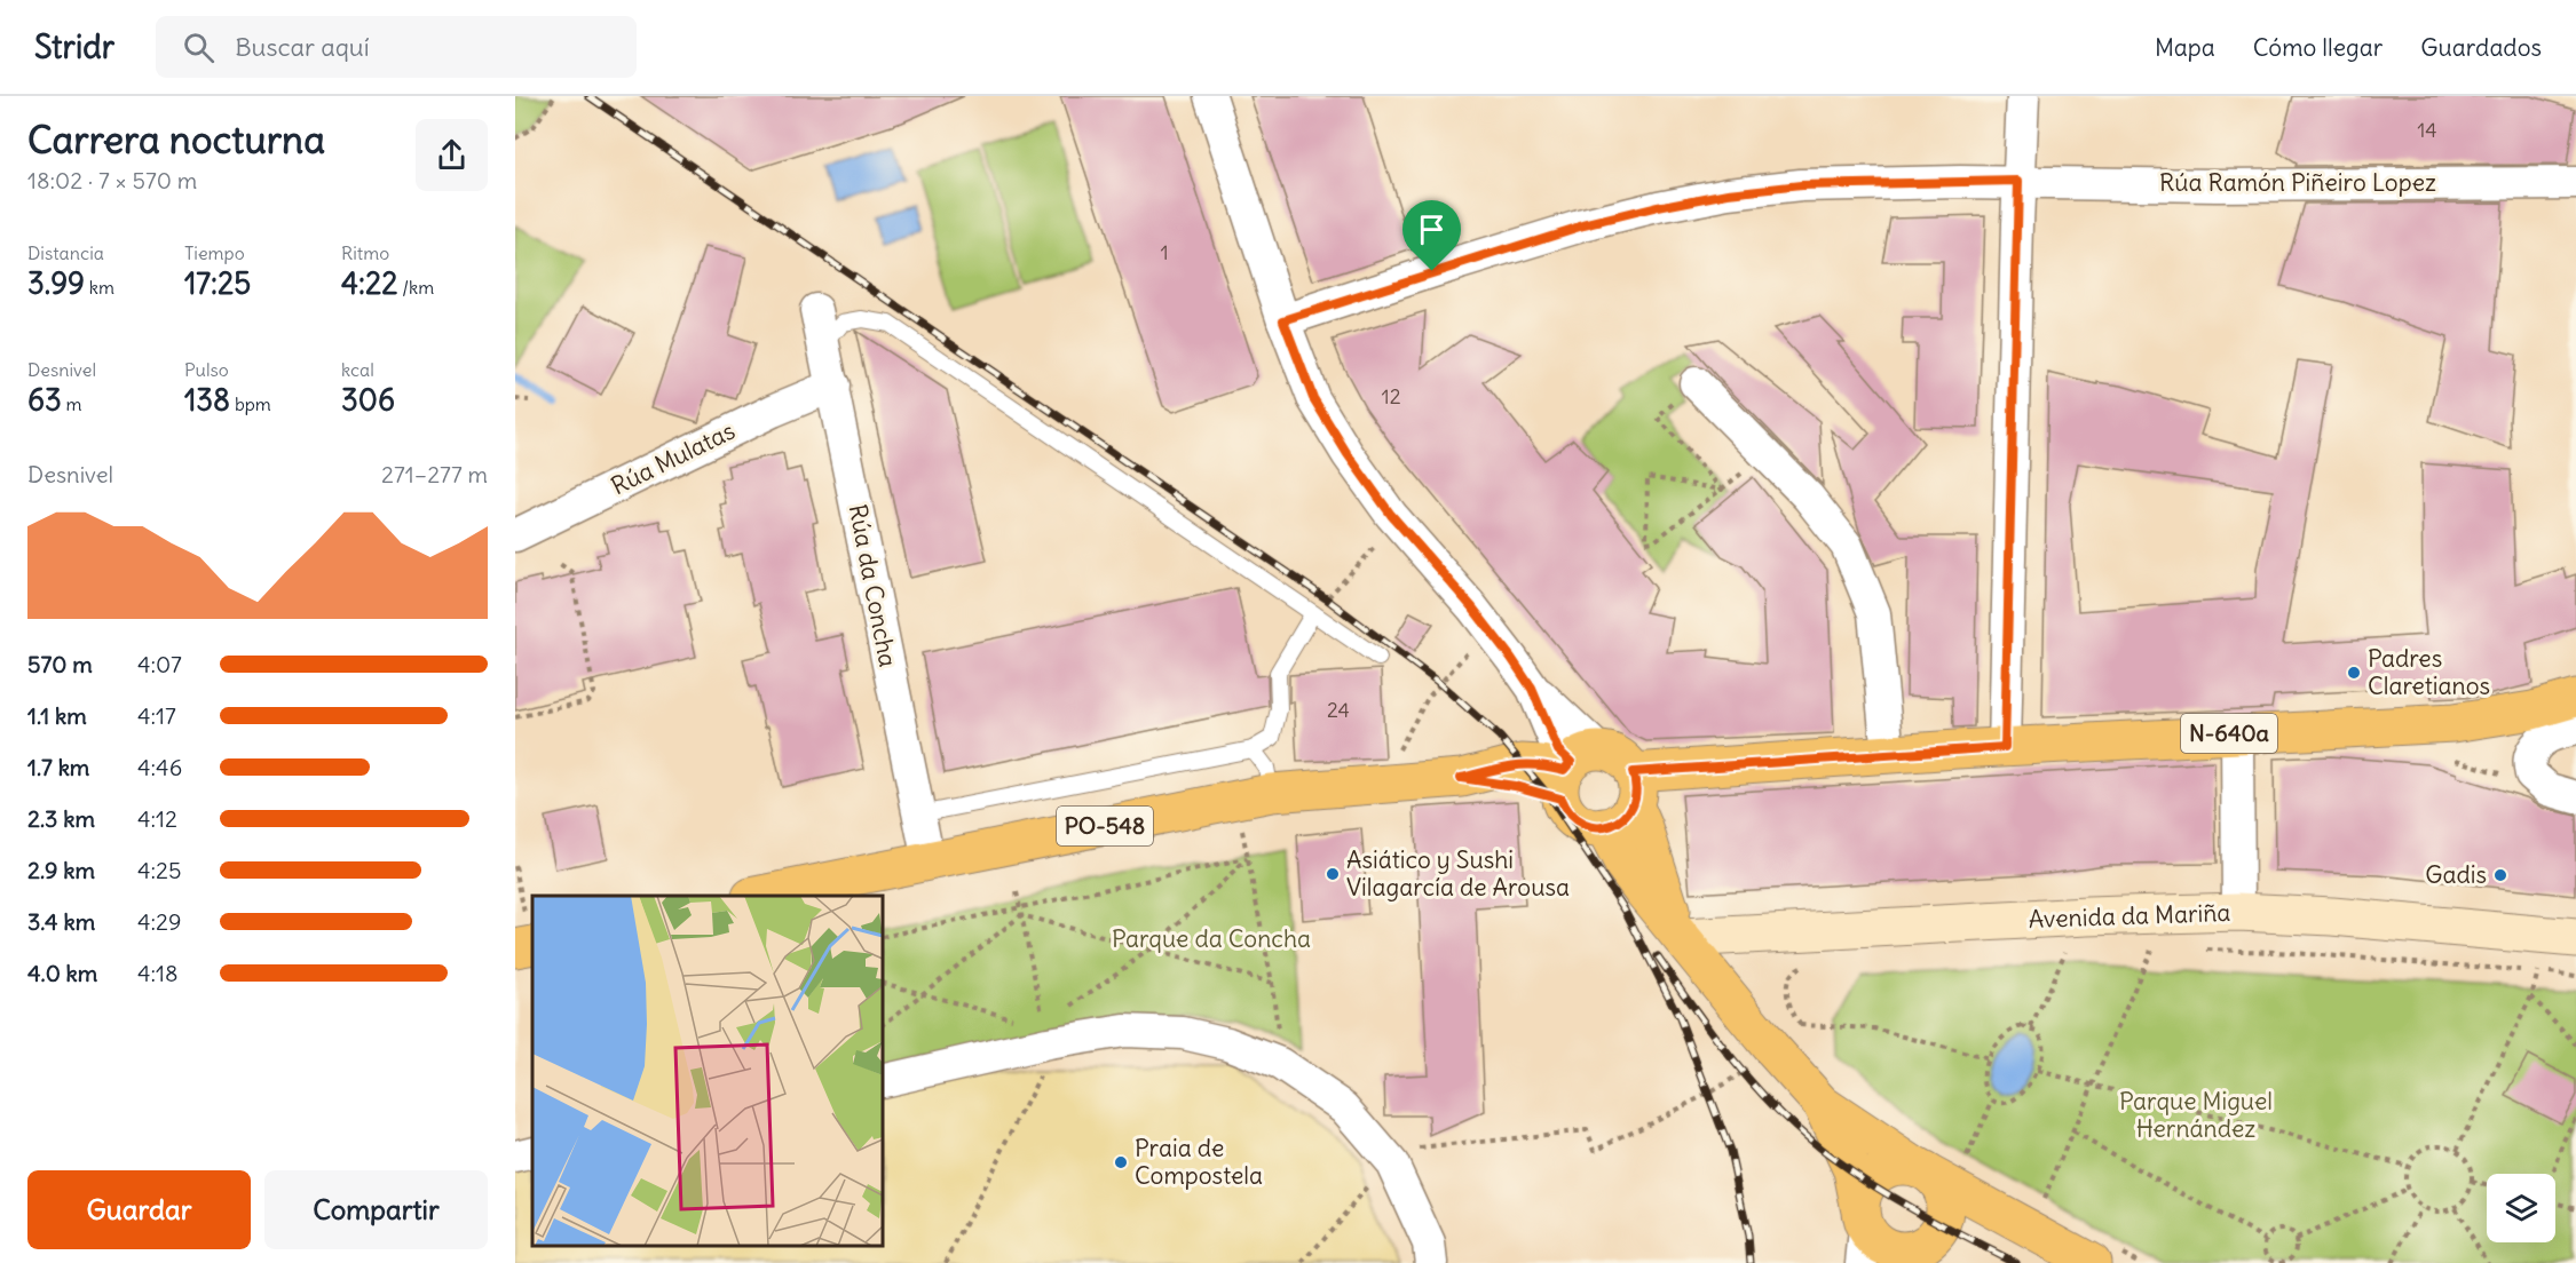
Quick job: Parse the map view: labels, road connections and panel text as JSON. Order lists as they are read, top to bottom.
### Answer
{
  "streets": {
    "main road": ["N-640a", "PO-548"],
    "street": [
      "Rúa Ramón Piñeiro Lopez",
      "Rúa Mulatas",
      "Rúa da Concha",
      "Avenida da Mariña"
    ]
  },
  "crossings": [
    ["Rúa Mulatas", "Rúa da Concha"],
    ["Rúa da Concha", "PO-548"],
    ["N-640a", "PO-548"]
  ],
  "parks": ["Parque da Concha", "Parque Miguel Hernández"],
  "places": [
    "Padres Claretianos",
    "Asiático y Sushi Vilagarcía de Arousa",
    "Gadis",
    "Praia de Compostela"
  ],
  "house_numbers": [
    "14",
    "1",
    "12",
    "24"
  ],
  "page": {
    "header": "Stridr",
    "search": "Buscar aquí",
    "nav": ["Mapa", "Cómo llegar", "Guardados"],
    "heading": ["Carrera nocturna", "18:02 · 7 × 570 m"],
    "stats": [
      ["Distancia", "3.99 km"],
      ["Tiempo", "17:25"],
      ["Ritmo", "4:22 /km"],
      ["Desnivel", "63 m"],
      ["Pulso", "138 bpm"],
      ["kcal", "306"]
    ],
    "chart": ["Desnivel", "271–277 m"],
    "list": [
      {
        "name": "570 m",
        "note": "4:07"
      },
      {
        "name": "1.1 km",
        "note": "4:17"
      },
      {
        "name": "1.7 km",
        "note": "4:46"
      },
      {
        "name": "2.3 km",
        "note": "4:12"
      },
      {
        "name": "2.9 km",
        "note": "4:25"
      },
      {
        "name": "3.4 km",
        "note": "4:29"
      },
      {
        "name": "4.0 km",
        "note": "4:18"
      }
    ],
    "buttons": ["Guardar", "Compartir"]
  }
}
